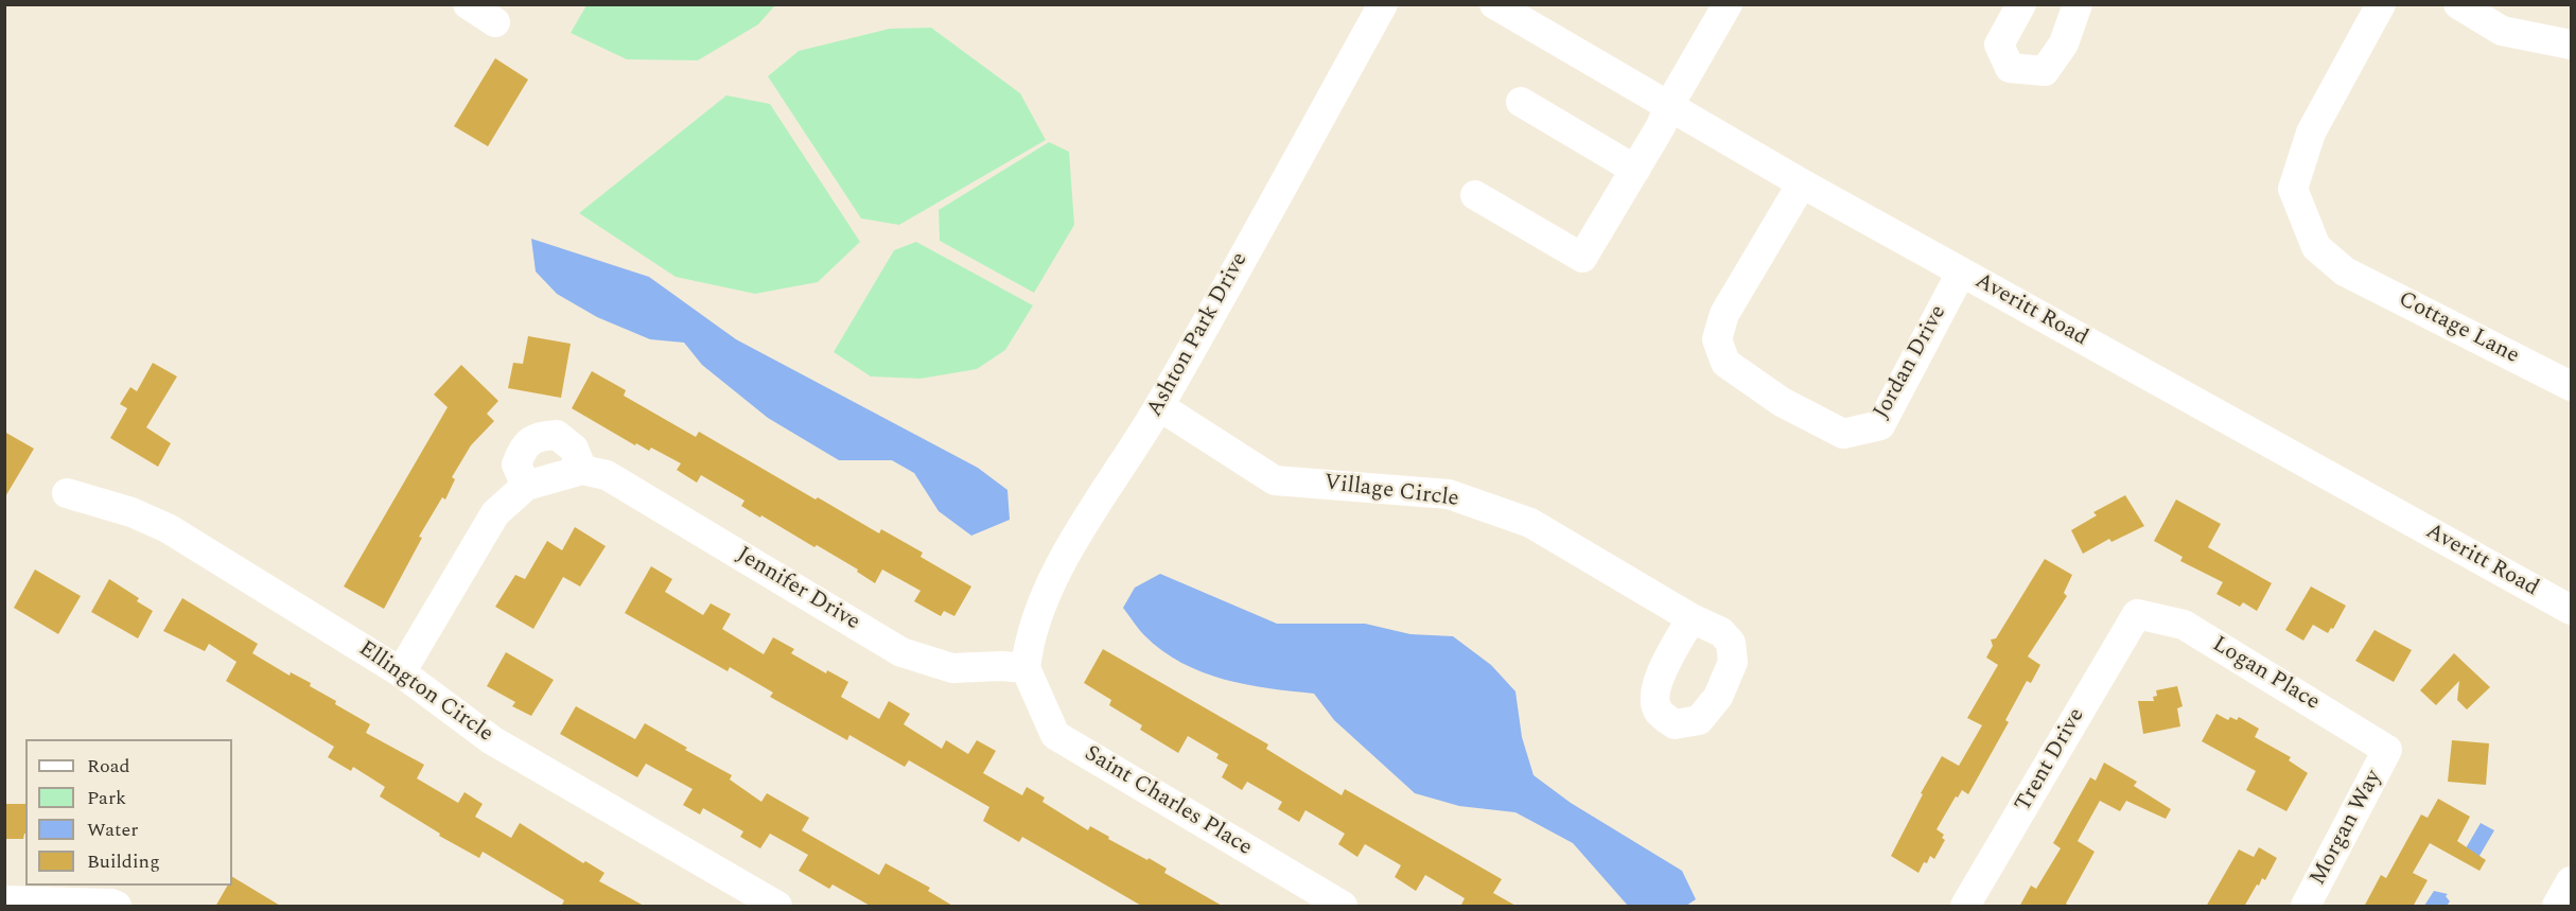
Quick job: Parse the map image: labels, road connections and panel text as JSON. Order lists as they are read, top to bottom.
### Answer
{
  "streets": {
    "street": [
      "Averitt Road",
      "Cottage Lane",
      "Ashton Park Drive",
      "Jordan Drive",
      "Village Circle",
      "Jennifer Drive",
      "Logan Place",
      "Ellington Circle",
      "Trent Drive",
      "Saint Charles Place",
      "Morgan Way"
    ]
  },
  "crossings": [
    ["Averitt Road", "Jordan Drive"],
    ["Ashton Park Drive", "Village Circle"],
    ["Ashton Park Drive", "Jennifer Drive"],
    ["Ashton Park Drive", "Saint Charles Place"],
    ["Jennifer Drive", "Saint Charles Place"],
    ["Logan Place", "Trent Drive"],
    ["Logan Place", "Morgan Way"]
  ],
  "legend": [
    "Road",
    "Park",
    "Water",
    "Building"
  ]
}
